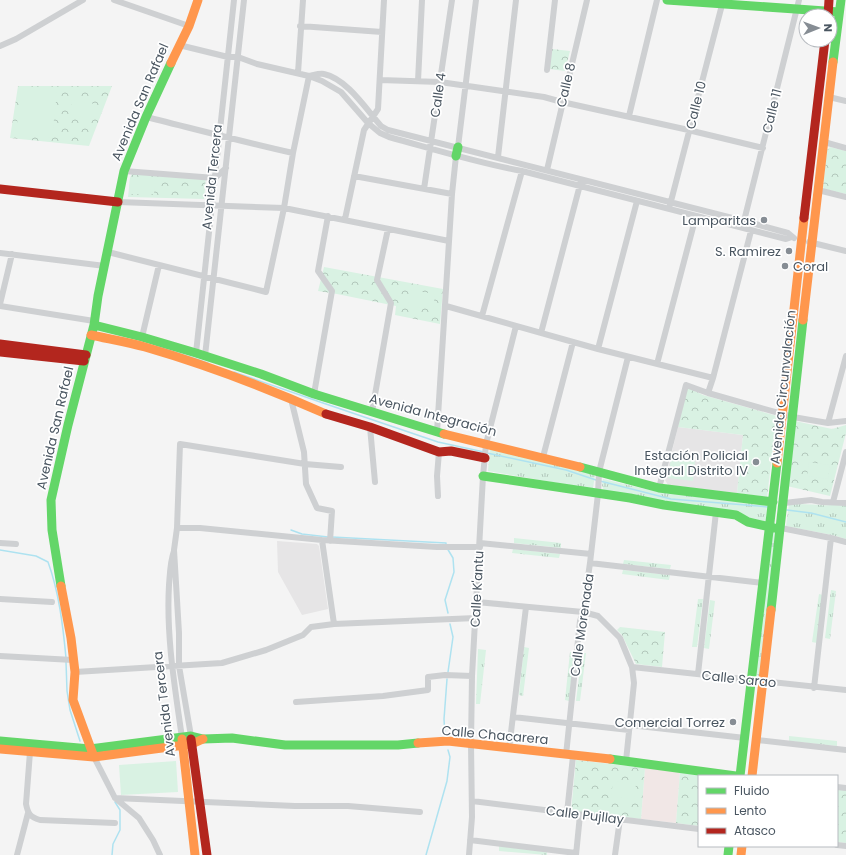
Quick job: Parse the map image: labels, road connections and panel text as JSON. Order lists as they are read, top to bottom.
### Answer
{
  "streets": {
    "street": [
      "Calle 8",
      "Calle 4",
      "Avenida San Rafael",
      "Calle 10",
      "Calle 11",
      "Avenida Tercera",
      "Avenida Circunvalación",
      "Avenida Integración",
      "Calle K'antu",
      "Calle Morenada",
      "Calle Sarao",
      "Calle Chacarera",
      "Calle Pujllay"
    ]
  },
  "crossings": [
    ["Avenida San Rafael", "Avenida Integración"],
    ["Avenida Tercera", "Avenida Integración"],
    ["Avenida Tercera", "Calle Chacarera"],
    ["Avenida Circunvalación", "Avenida Integración"],
    ["Avenida Circunvalación", "Calle Sarao"],
    ["Avenida Integración", "Calle K'antu"],
    ["Avenida Integración", "Calle Morenada"],
    ["Calle K'antu", "Calle Chacarera"],
    ["Calle K'antu", "Calle Pujllay"],
    ["Calle Morenada", "Calle Chacarera"],
    ["Calle Morenada", "Calle Pujllay"]
  ],
  "places": [
    "Lamparitas",
    "S. Ramirez",
    "Coral",
    "Estación Policial Integral Distrito IV",
    "Comercial Torrez"
  ],
  "legend": ["Fluido", "Lento", "Atasco"],
  "north": "right"
}
